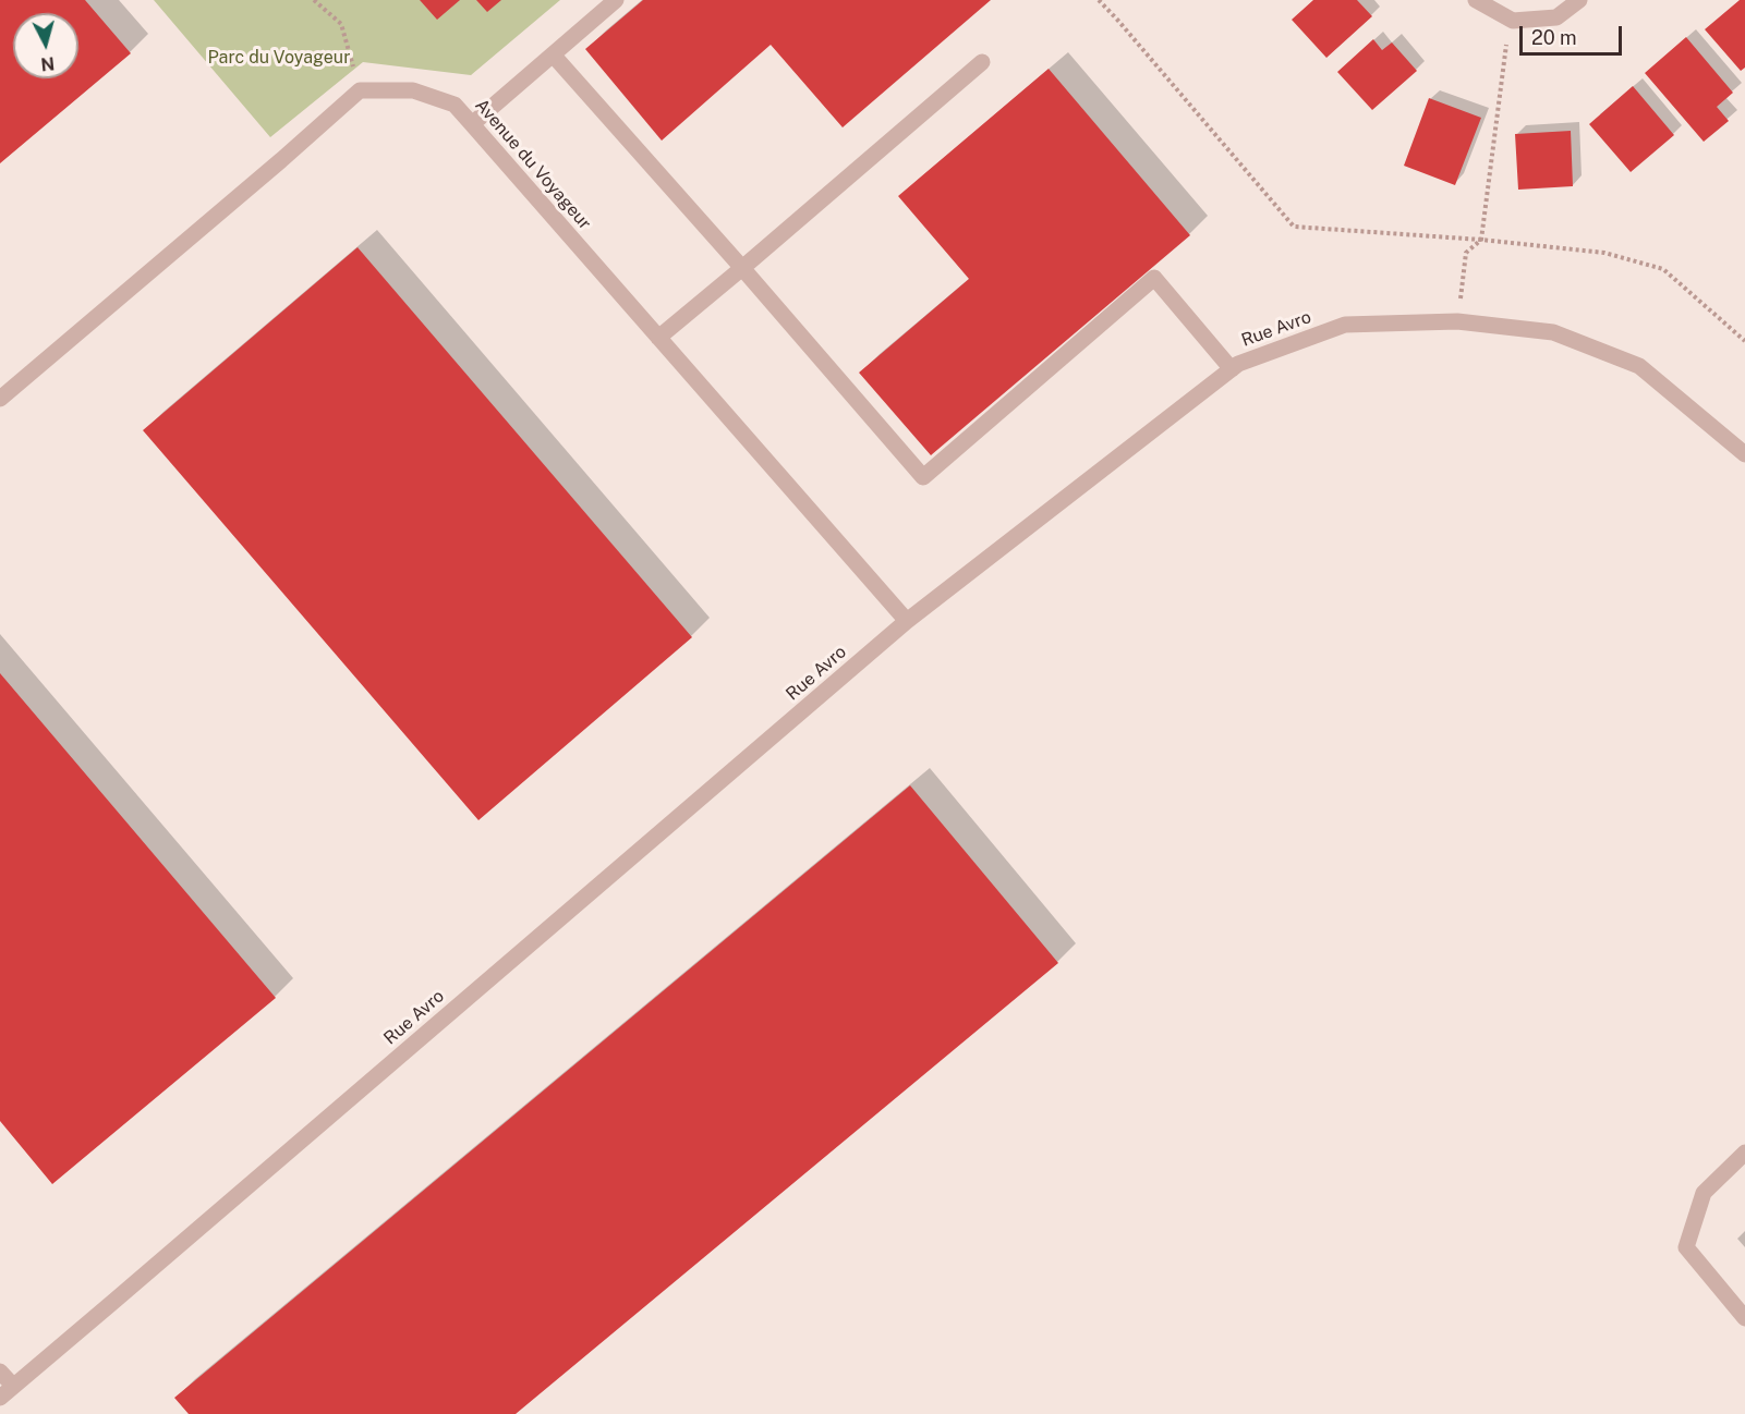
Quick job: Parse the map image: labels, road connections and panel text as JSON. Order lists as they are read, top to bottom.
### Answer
{
  "streets": {
    "street": ["Avenue du Voyageur", "Rue Avro"]
  },
  "crossings": [
    ["Avenue du Voyageur", "Rue Avro"]
  ],
  "parks": ["Parc du Voyageur"],
  "scale_bar": "20 m",
  "north": "bottom"
}
